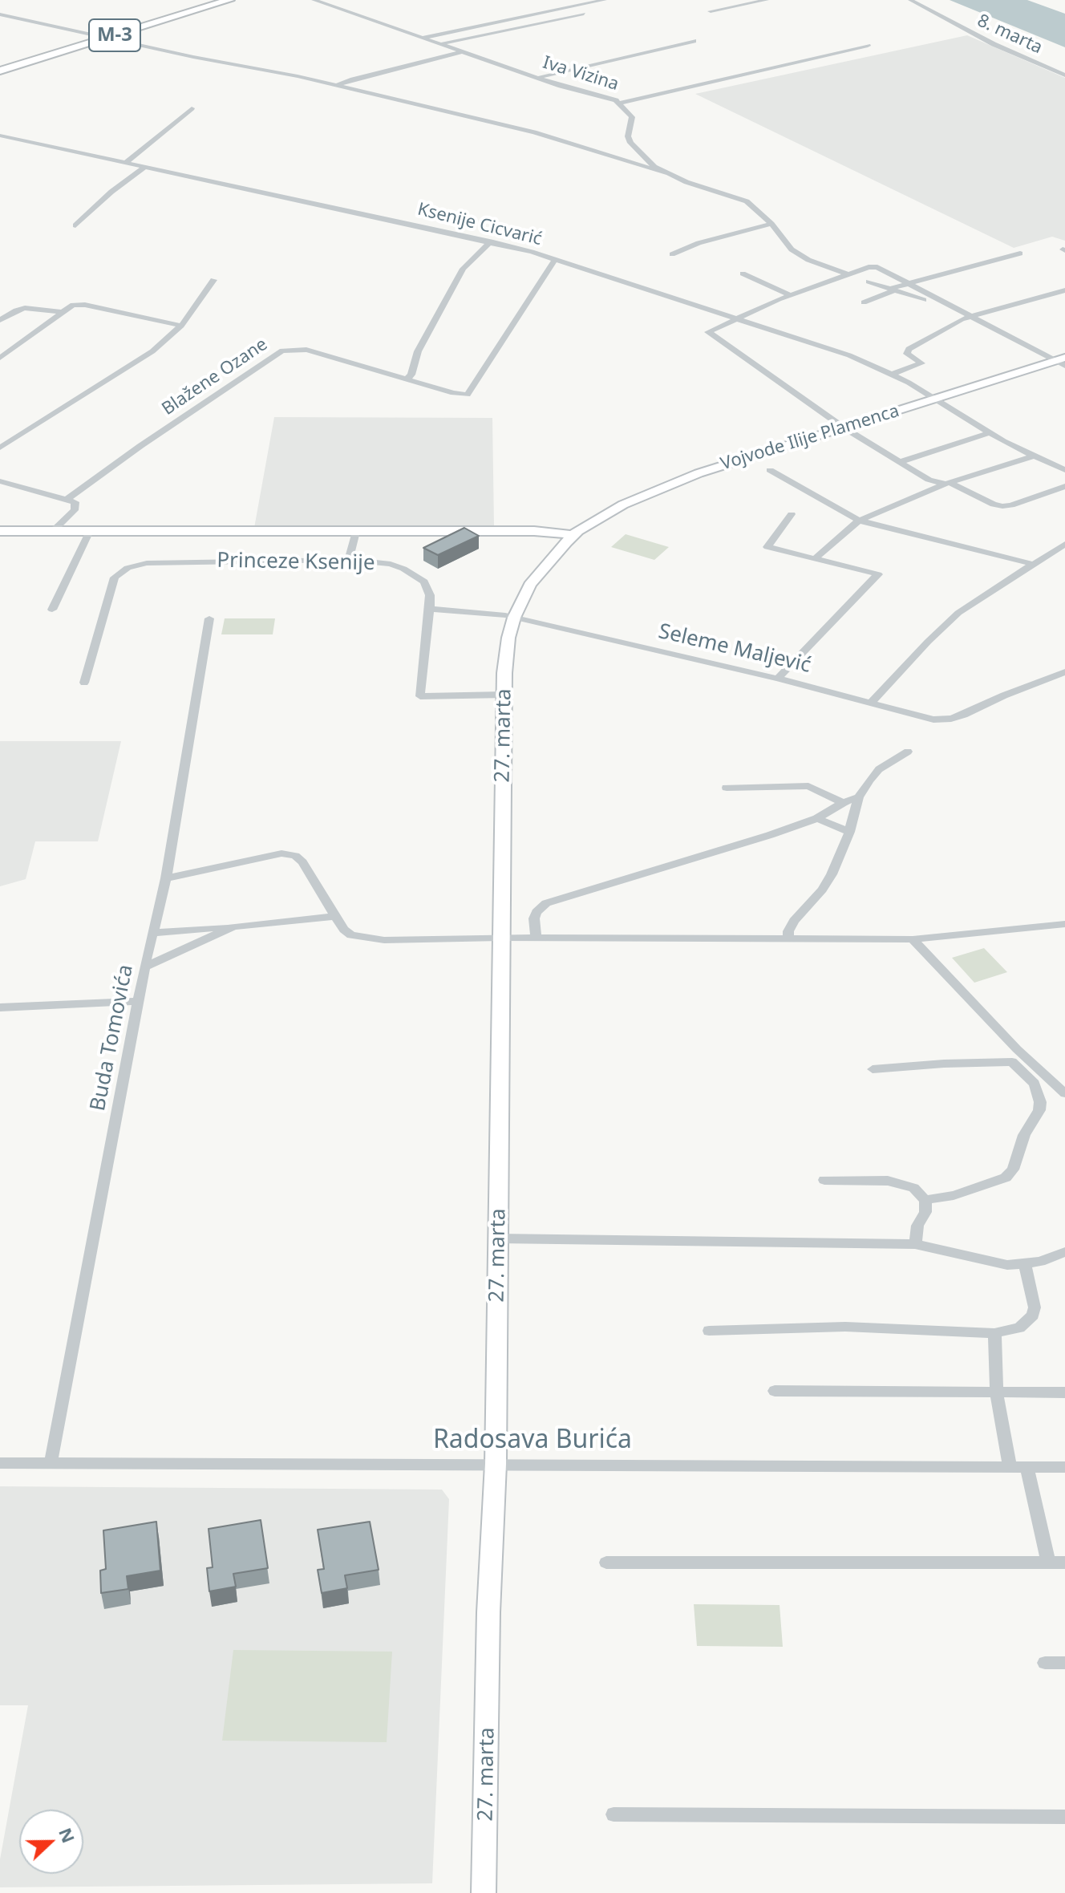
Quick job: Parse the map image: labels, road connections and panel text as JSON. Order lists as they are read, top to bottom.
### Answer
{
  "streets": {
    "main road": ["M-3"],
    "street": [
      "8. marta",
      "Iva Vizina",
      "Ksenije Cicvarić",
      "Blažene Ozane",
      "Vojvode Ilije Plamenca",
      "Princeze Ksenije",
      "Seleme Maljević",
      "27. marta",
      "Buda Tomovića",
      "Radosava Burića"
    ]
  },
  "crossings": [
    ["Ksenije Cicvarić", "Blažene Ozane"],
    ["Ksenije Cicvarić", "Vojvode Ilije Plamenca"],
    ["Vojvode Ilije Plamenca", "Princeze Ksenije"],
    ["Vojvode Ilije Plamenca", "27. marta"],
    ["Princeze Ksenije", "27. marta"],
    ["Seleme Maljević", "27. marta"],
    ["27. marta", "Radosava Burića"],
    ["Buda Tomovića", "Radosava Burića"]
  ],
  "north": "right"
}
